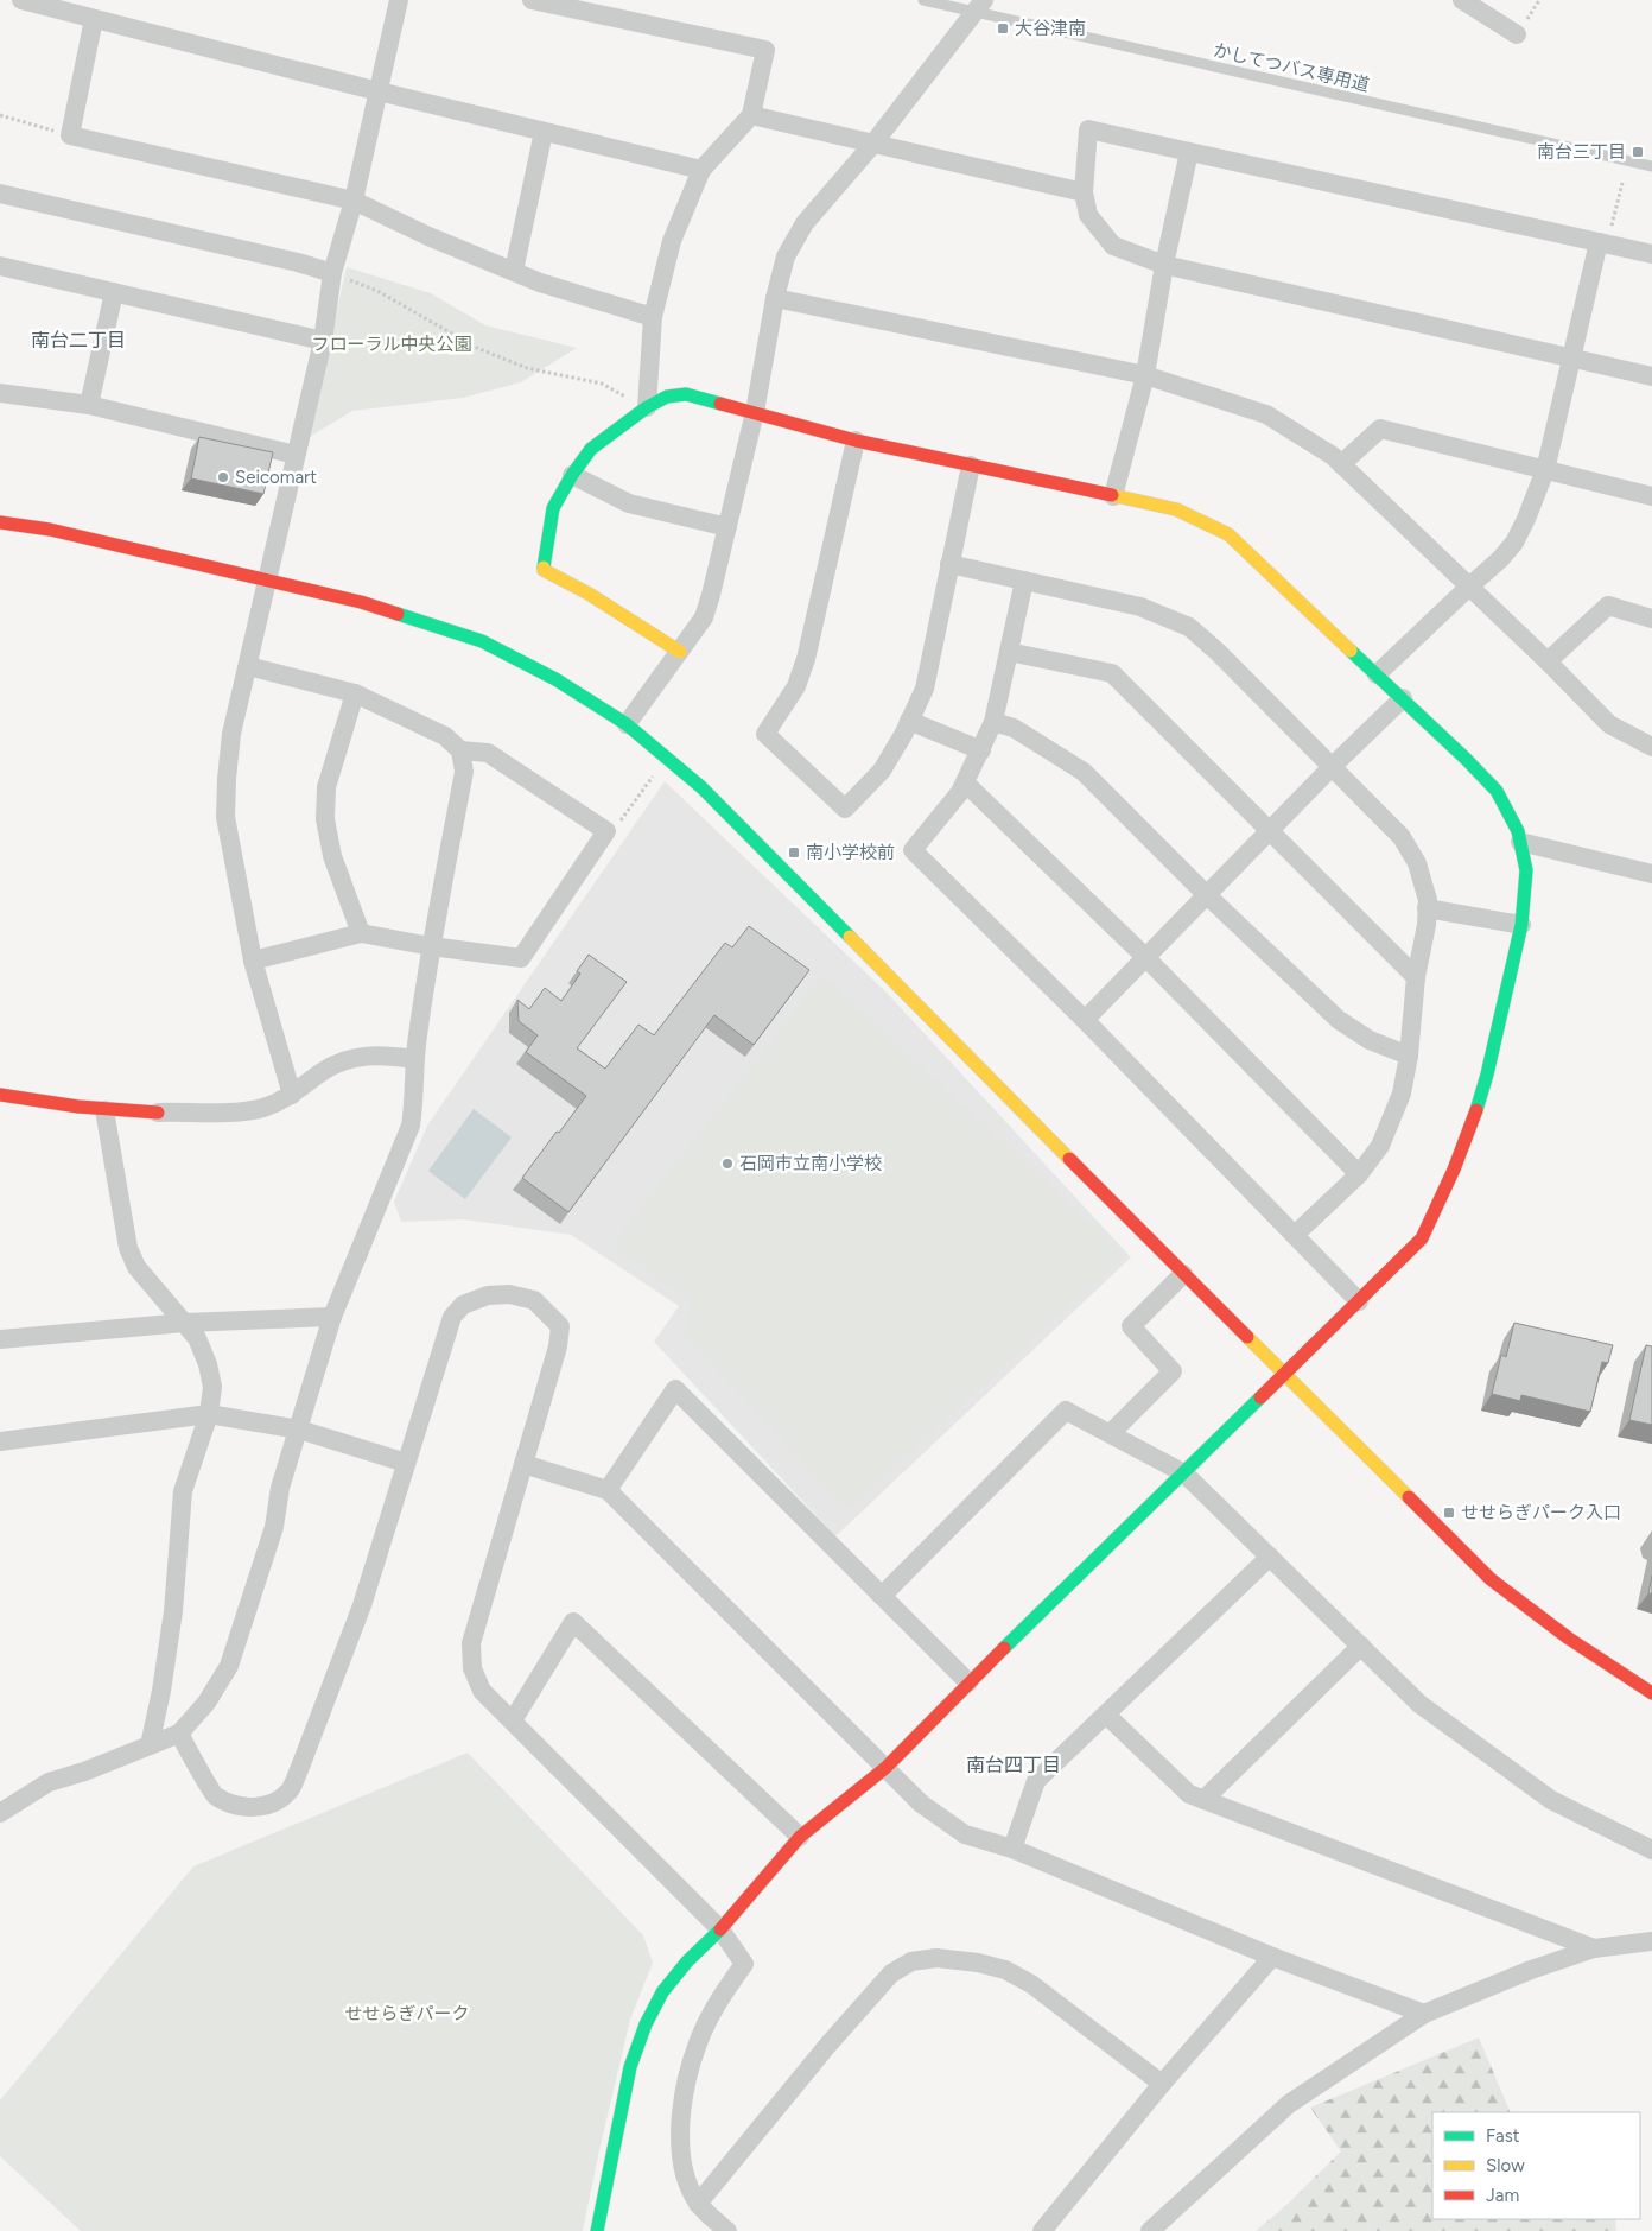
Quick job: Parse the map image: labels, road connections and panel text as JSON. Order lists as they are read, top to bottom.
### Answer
{
  "streets": {
    "lane": ["かしてつバス専用道"]
  },
  "districts": ["南台二丁目", "南台四丁目"],
  "parks": ["フローラル中央公園", "せせらぎパーク"],
  "places": {
    "transit": [
      "大谷津南",
      "南台三丁目",
      "南小学校前",
      "せせらぎパーク入口"
    ],
    "other": ["Seicomart", "石岡市立南小学校"]
  },
  "legend": ["Fast", "Slow", "Jam"]
}
